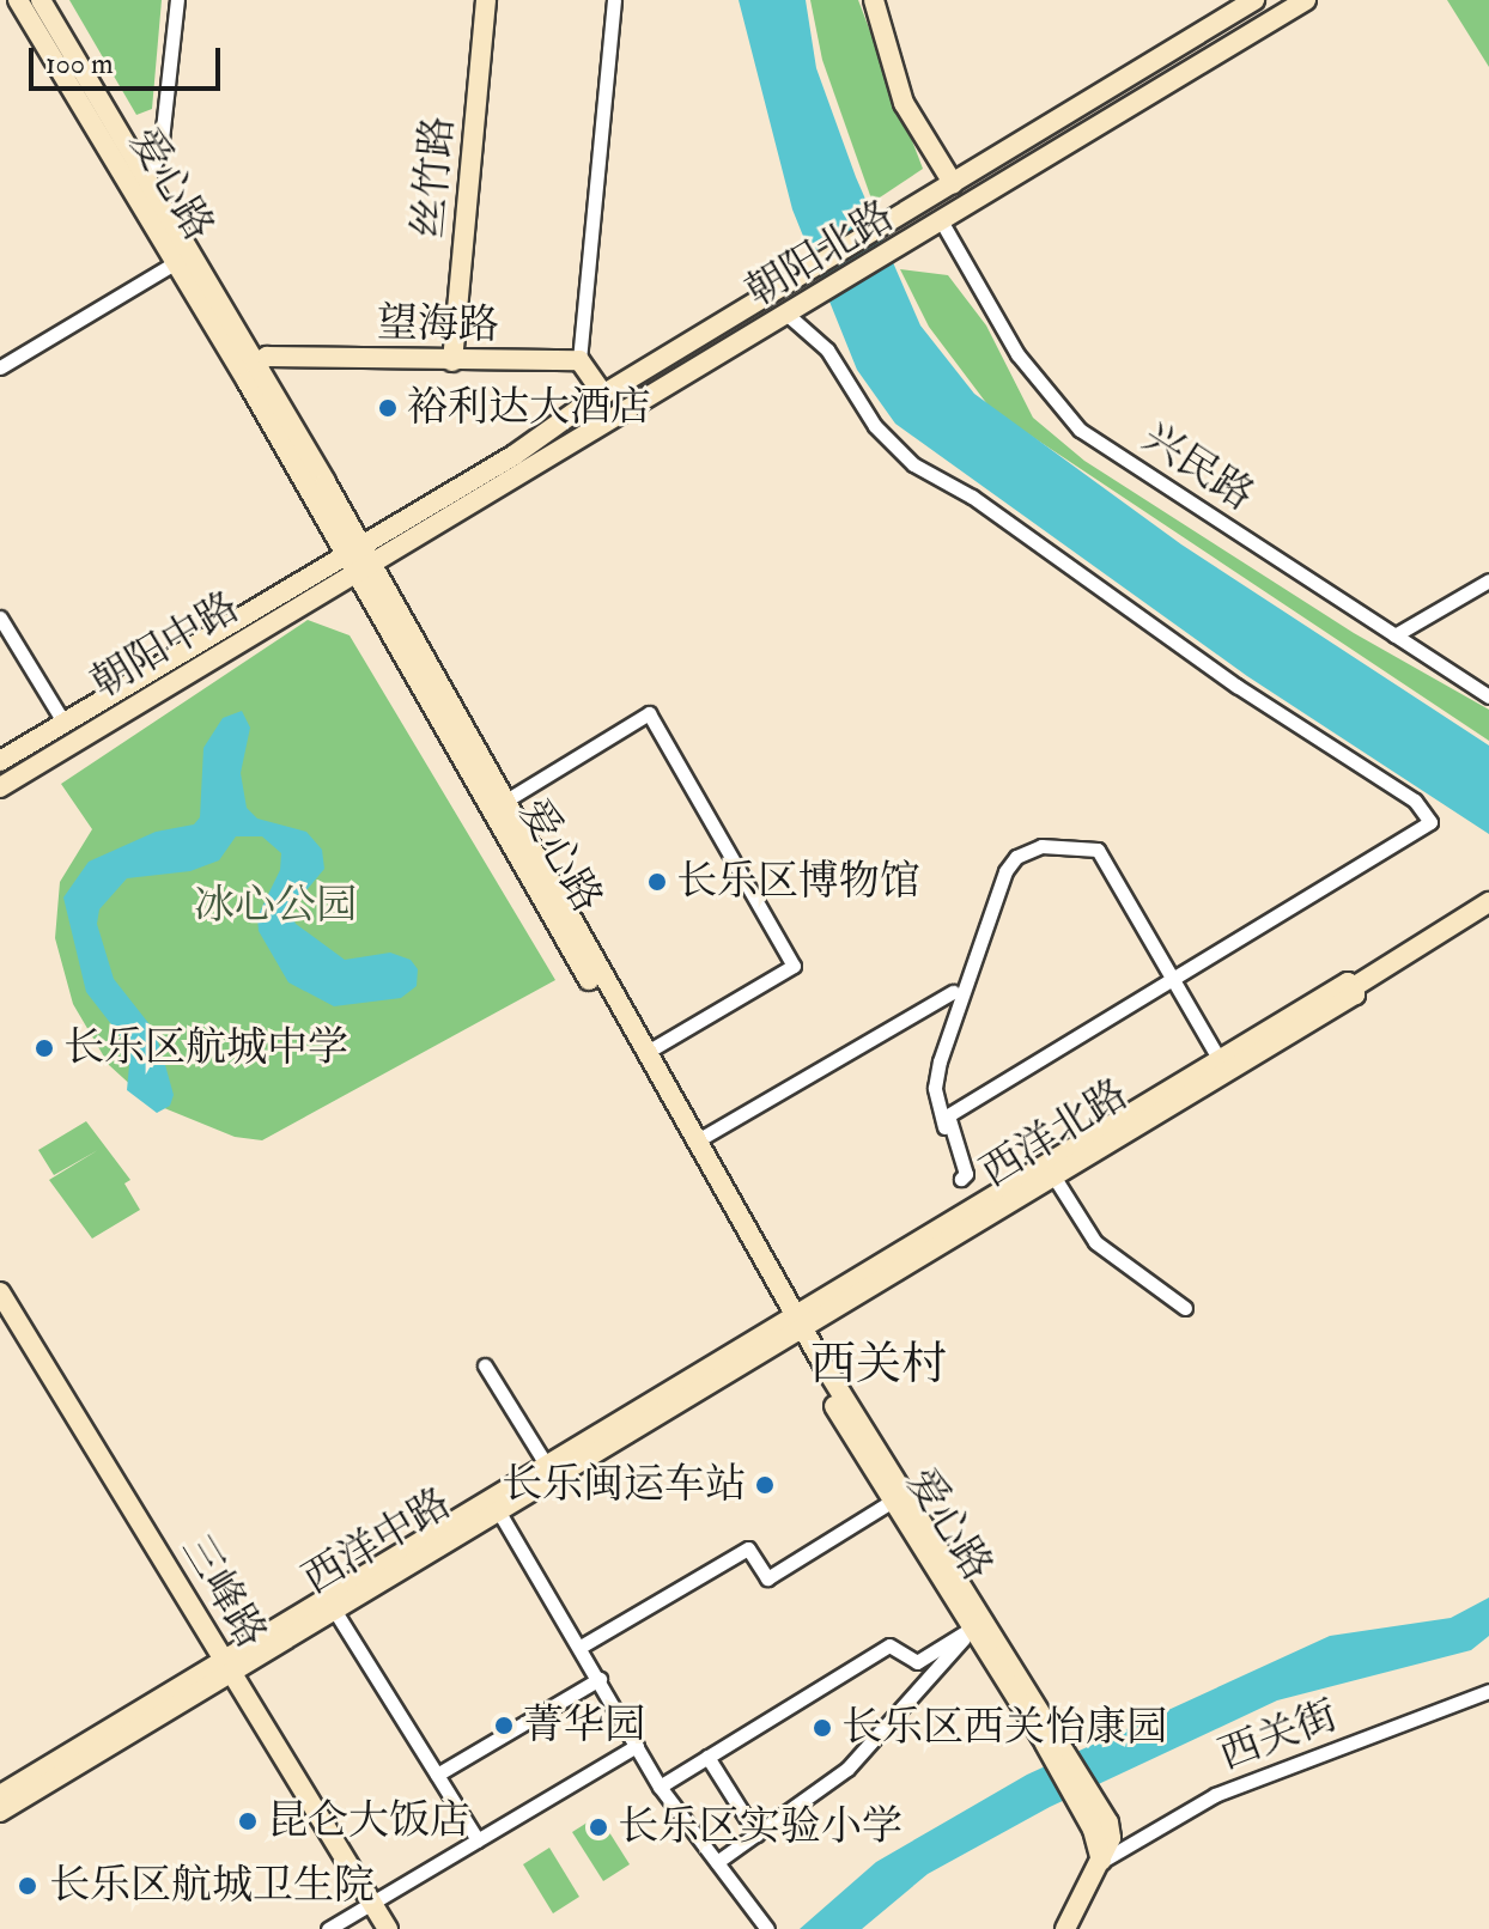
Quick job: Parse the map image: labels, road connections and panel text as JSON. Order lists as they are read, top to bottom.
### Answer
{
  "streets": {
    "main road": [
      "丝竹路",
      "爱心路",
      "朝阳北路",
      "望海路",
      "朝阳中路",
      "西洋北路",
      "西洋中路",
      "三峰路"
    ],
    "street": ["兴民路", "西关街"]
  },
  "crossings": [
    ["丝竹路", "望海路"],
    ["爱心路", "朝阳北路"],
    ["爱心路", "望海路"],
    ["爱心路", "朝阳中路"],
    ["爱心路", "西洋北路"],
    ["爱心路", "西洋中路"],
    ["爱心路", "西关街"],
    ["朝阳北路", "兴民路"],
    ["朝阳北路", "朝阳中路"],
    ["西洋北路", "西洋中路"],
    ["西洋中路", "三峰路"]
  ],
  "districts": ["西关村"],
  "parks": ["冰心公园"],
  "places": [
    "裕利达大酒店",
    "长乐区博物馆",
    "长乐区航城中学",
    "长乐闽运车站",
    "菁华园",
    "长乐区西关怡康园",
    "昆仑大饭店",
    "长乐区实验小学",
    "长乐区航城卫生院"
  ],
  "scale_bar": "100 m"
}
